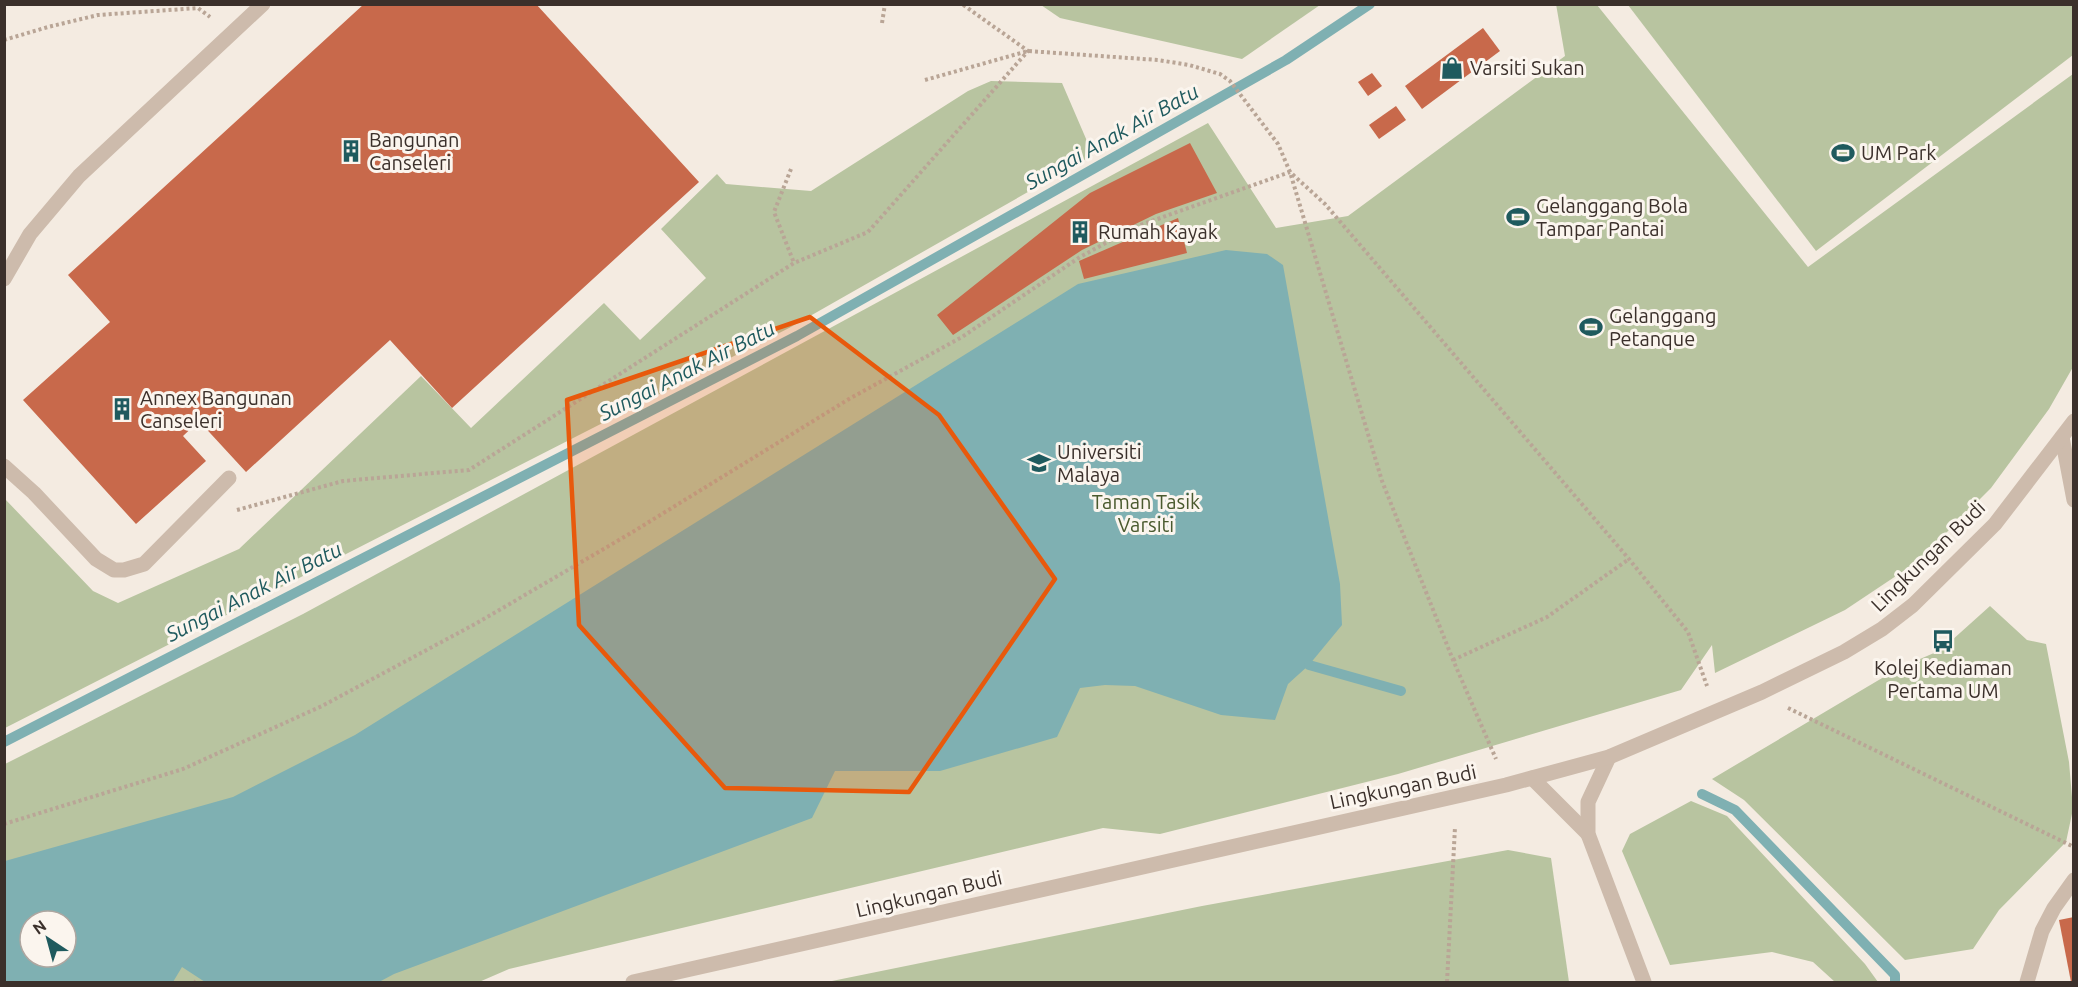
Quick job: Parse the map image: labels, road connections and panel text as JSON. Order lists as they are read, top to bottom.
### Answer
{
  "streets": {
    "street": ["Lingkungan Budi"]
  },
  "water": ["Sungai Anak Air Batu"],
  "parks": ["Taman Tasik Varsiti"],
  "places": {
    "shop": ["Varsiti Sukan"],
    "building": ["Bangunan Canseleri", "Rumah Kayak", "Annex Bangunan Canseleri"],
    "sports": ["UM Park", "Gelanggang Bola Tampar Pantai", "Gelanggang Petanque"],
    "school or university": ["Universiti Malaya"],
    "bus stop": ["Kolej Kediaman Pertama UM"]
  },
  "north": "top left"
}
